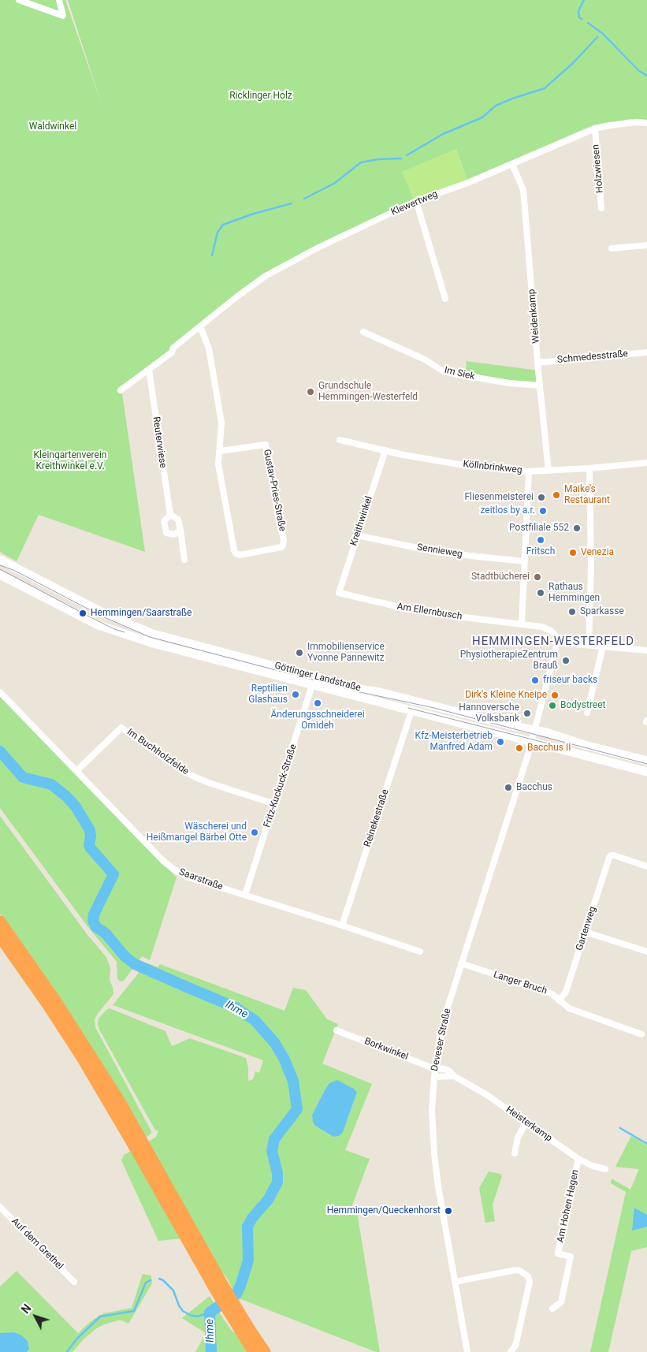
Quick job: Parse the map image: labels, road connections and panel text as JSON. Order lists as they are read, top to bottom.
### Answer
{
  "streets": {
    "street": [
      "Holzwiesen",
      "Klewertweg",
      "Weidenkamp",
      "Schmedesstraße",
      "Im Siek",
      "Reuterwiese",
      "Köllnbrinkweg",
      "Gustav-Pries-Straße",
      "Kreithwinkel",
      "Sennieweg",
      "Am Ellernbusch",
      "Göttinger Landstraße",
      "Im Buchholzfelde",
      "Fritz-Kuckuck-Straße",
      "Reinekestraße",
      "Saarstraße",
      "Gartenweg",
      "Langer Bruch",
      "Deveser Straße",
      "Borkwinkel",
      "Heisterkamp",
      "Am Hohen Hagen",
      "Auf dem Grethel"
    ]
  },
  "crossings": [
    ["Holzwiesen", "Klewertweg"],
    ["Klewertweg", "Weidenkamp"],
    ["Klewertweg", "Gustav-Pries-Straße"],
    ["Weidenkamp", "Schmedesstraße"],
    ["Weidenkamp", "Im Siek"],
    ["Weidenkamp", "Köllnbrinkweg"],
    ["Köllnbrinkweg", "Kreithwinkel"],
    ["Kreithwinkel", "Sennieweg"],
    ["Kreithwinkel", "Am Ellernbusch"],
    ["Am Ellernbusch", "Deveser Straße"],
    ["Göttinger Landstraße", "Fritz-Kuckuck-Straße"],
    ["Göttinger Landstraße", "Reinekestraße"],
    ["Göttinger Landstraße", "Deveser Straße"],
    ["Im Buchholzfelde", "Fritz-Kuckuck-Straße"],
    ["Im Buchholzfelde", "Saarstraße"],
    ["Fritz-Kuckuck-Straße", "Saarstraße"],
    ["Reinekestraße", "Saarstraße"],
    ["Gartenweg", "Langer Bruch"],
    ["Langer Bruch", "Deveser Straße"],
    ["Deveser Straße", "Borkwinkel"],
    ["Deveser Straße", "Heisterkamp"],
    ["Borkwinkel", "Heisterkamp"],
    ["Heisterkamp", "Am Hohen Hagen"]
  ],
  "districts": ["HEMMINGEN-WESTERFELD"],
  "water": ["Ihme"],
  "parks": ["Ricklinger Holz", "Waldwinkel", "Kleingartenverein Kreithwinkel e.V."],
  "places": [
    "Grundschule Hemmingen-Westerfeld",
    "Maike’s Restaurant",
    "Fliesenmeisterei",
    "zeitlos by a.r.",
    "Postfiliale 552",
    "Fritsch",
    "Venezia",
    "Stadtbücherei",
    "Rathaus Hemmingen",
    "Sparkasse",
    "Hemmingen/Saarstraße",
    "Immobilienservice Yvonne Pannewitz",
    "PhysiotherapieZentrum Brauß",
    "friseur backs",
    "Reptilien Glashaus",
    "Dirk's Kleine Kneipe",
    "Änderungsschneiderei Omideh",
    "Bodystreet",
    "Hannoversche Volksbank",
    "Kfz-Meisterbetrieb Manfred Adam",
    "Bacchus II",
    "Bacchus",
    "Wäscherei und Heißmangel Bärbel Otte",
    "Hemmingen/Queckenhorst"
  ],
  "north": "top left"
}
